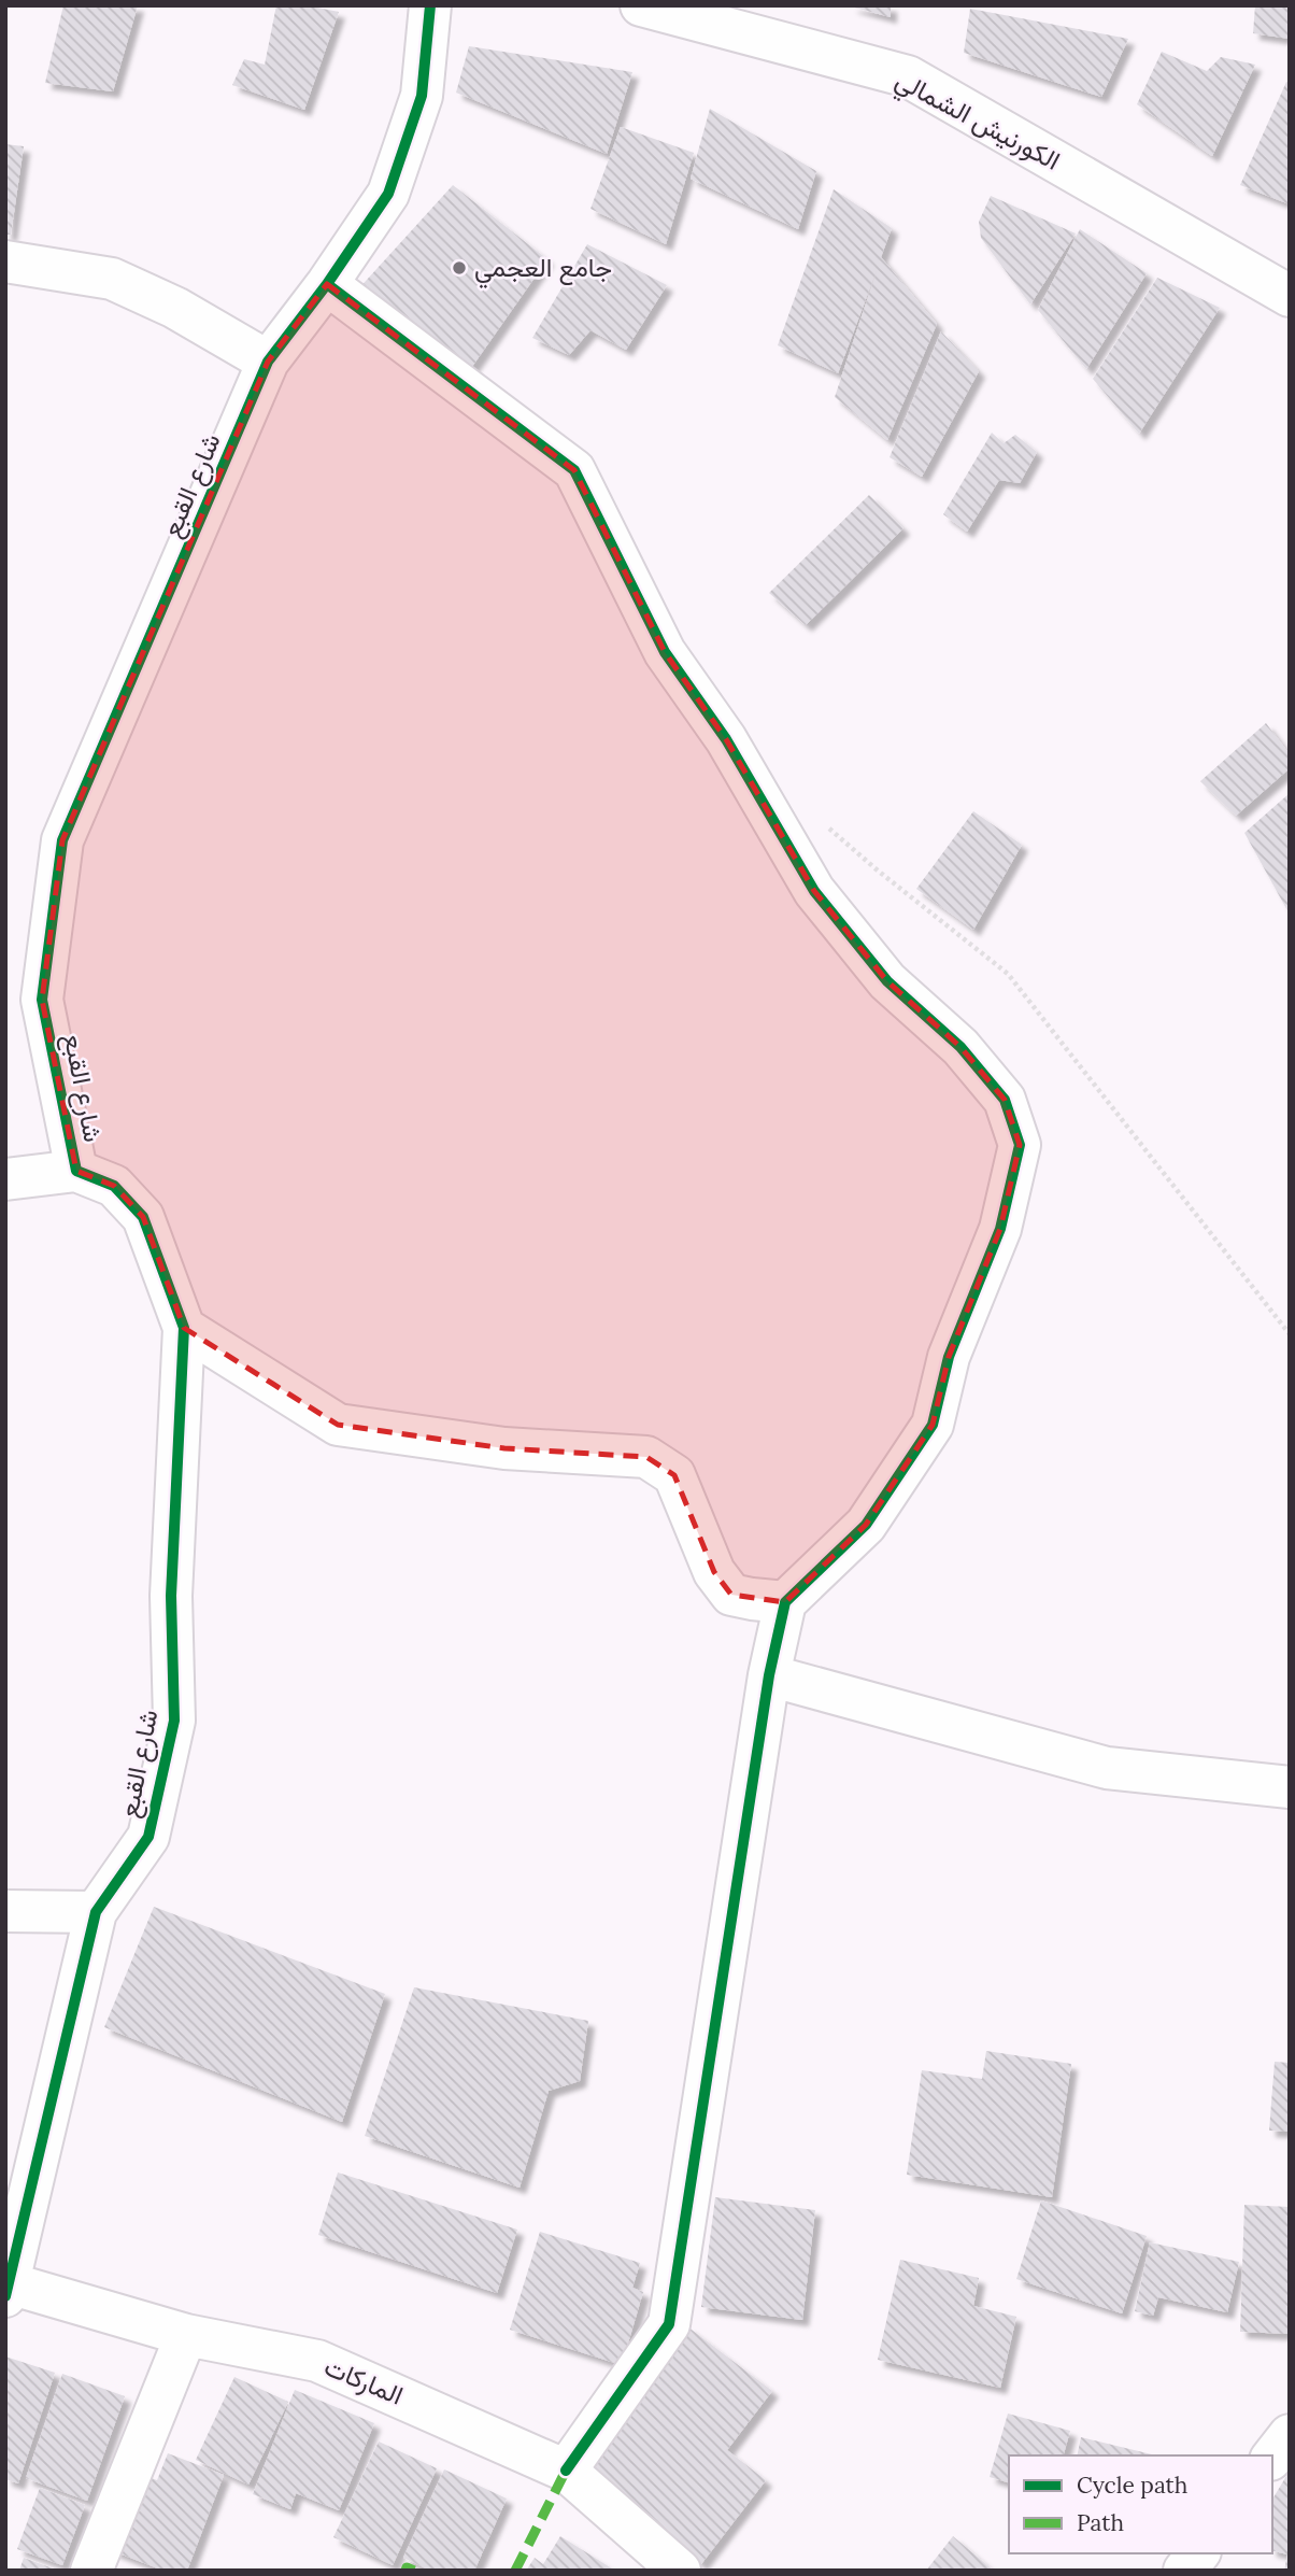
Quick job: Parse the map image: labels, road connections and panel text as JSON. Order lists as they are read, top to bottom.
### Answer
{
  "streets": {
    "street": ["الكورنيش الشمالي", "شارع القبع", "الماركات"]
  },
  "crossings": [
    ["شارع القبع", "الماركات"]
  ],
  "places": ["جامع العجمي"],
  "legend": ["Cycle path", "Path"]
}
